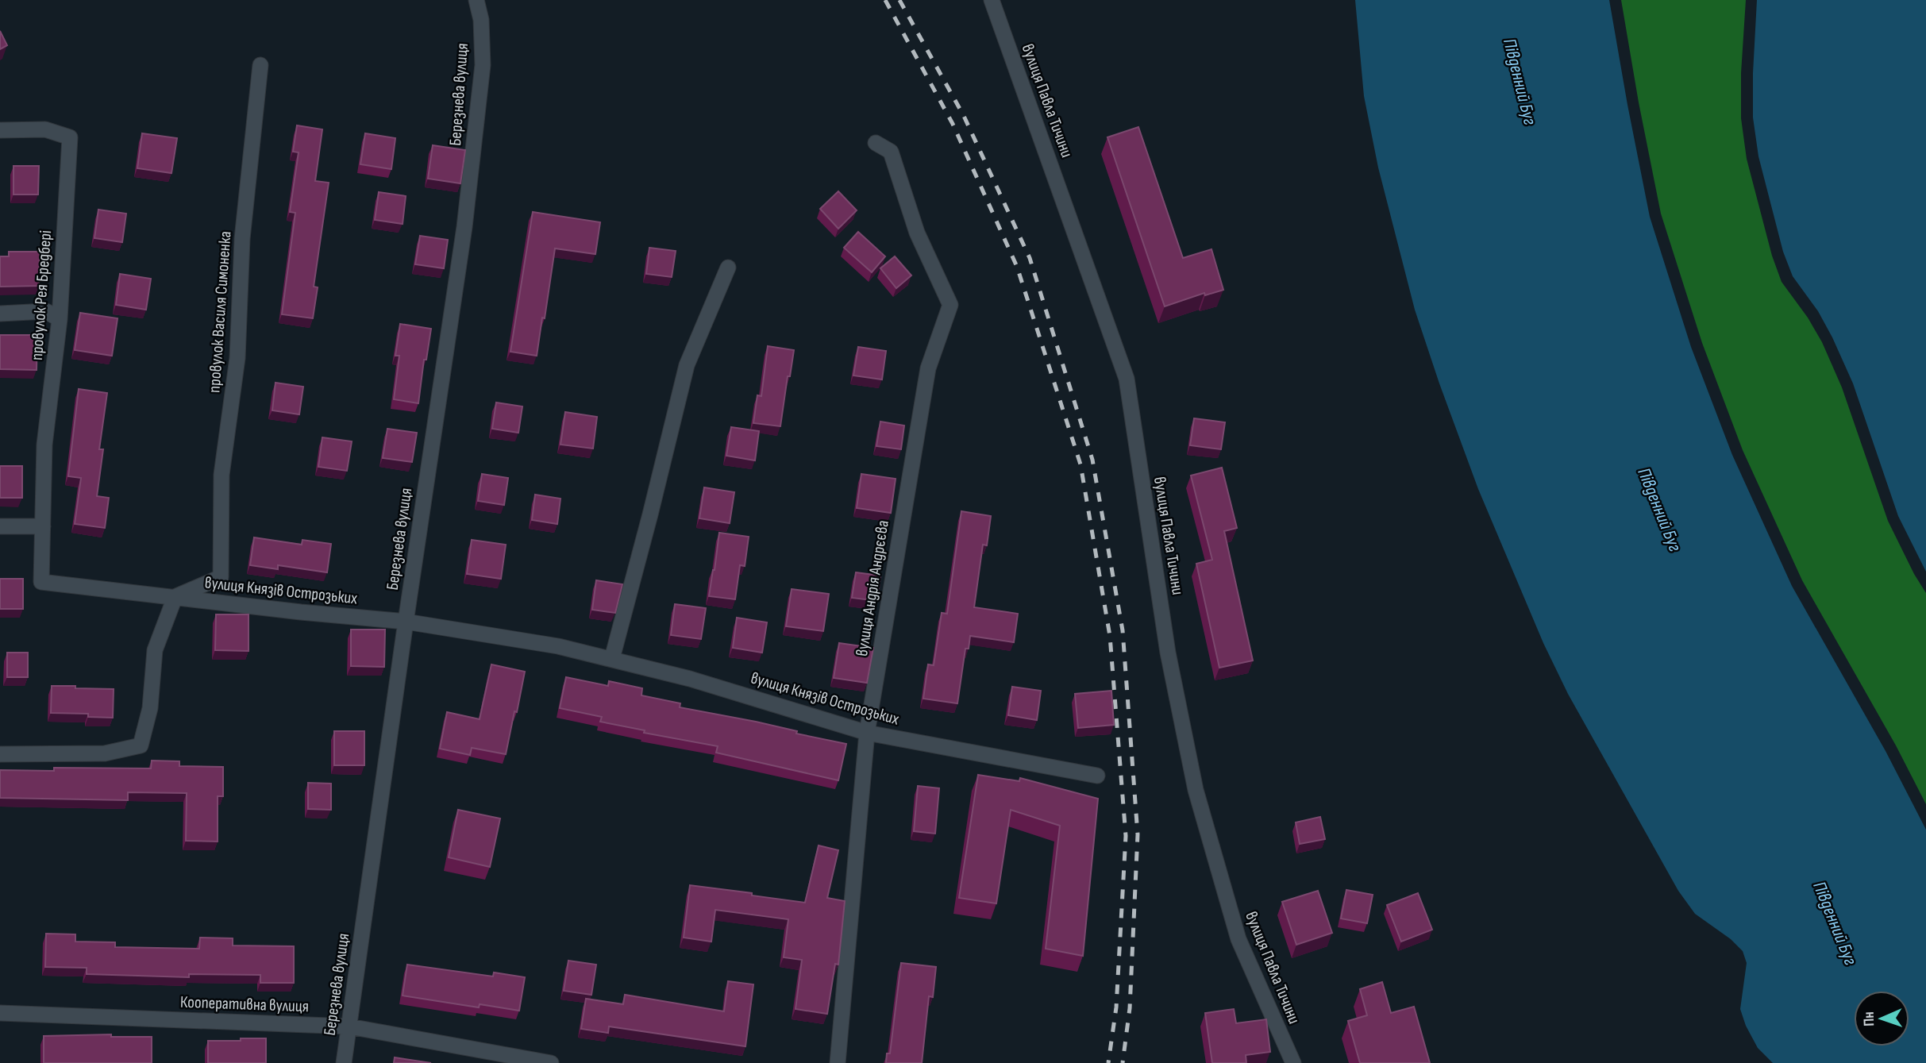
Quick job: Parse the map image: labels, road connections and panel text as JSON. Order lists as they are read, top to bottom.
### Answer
{
  "streets": {
    "street": [
      "Березнева вулиця",
      "вулиця Павла Тичини",
      "провулок Рея Бредбері",
      "провулок Василя Симоненка",
      "вулиця Андрія Андрєєва",
      "вулиця Князів Острозьких",
      "Кооперативна вулиця"
    ]
  },
  "crossings": [
    ["Березнева вулиця", "вулиця Князів Острозьких"],
    ["Березнева вулиця", "Кооперативна вулиця"],
    ["провулок Рея Бредбері", "вулиця Князів Острозьких"],
    ["провулок Василя Симоненка", "вулиця Князів Острозьких"],
    ["вулиця Андрія Андрєєва", "вулиця Князів Острозьких"]
  ],
  "water": ["Південний Буг"],
  "north": "left"
}
